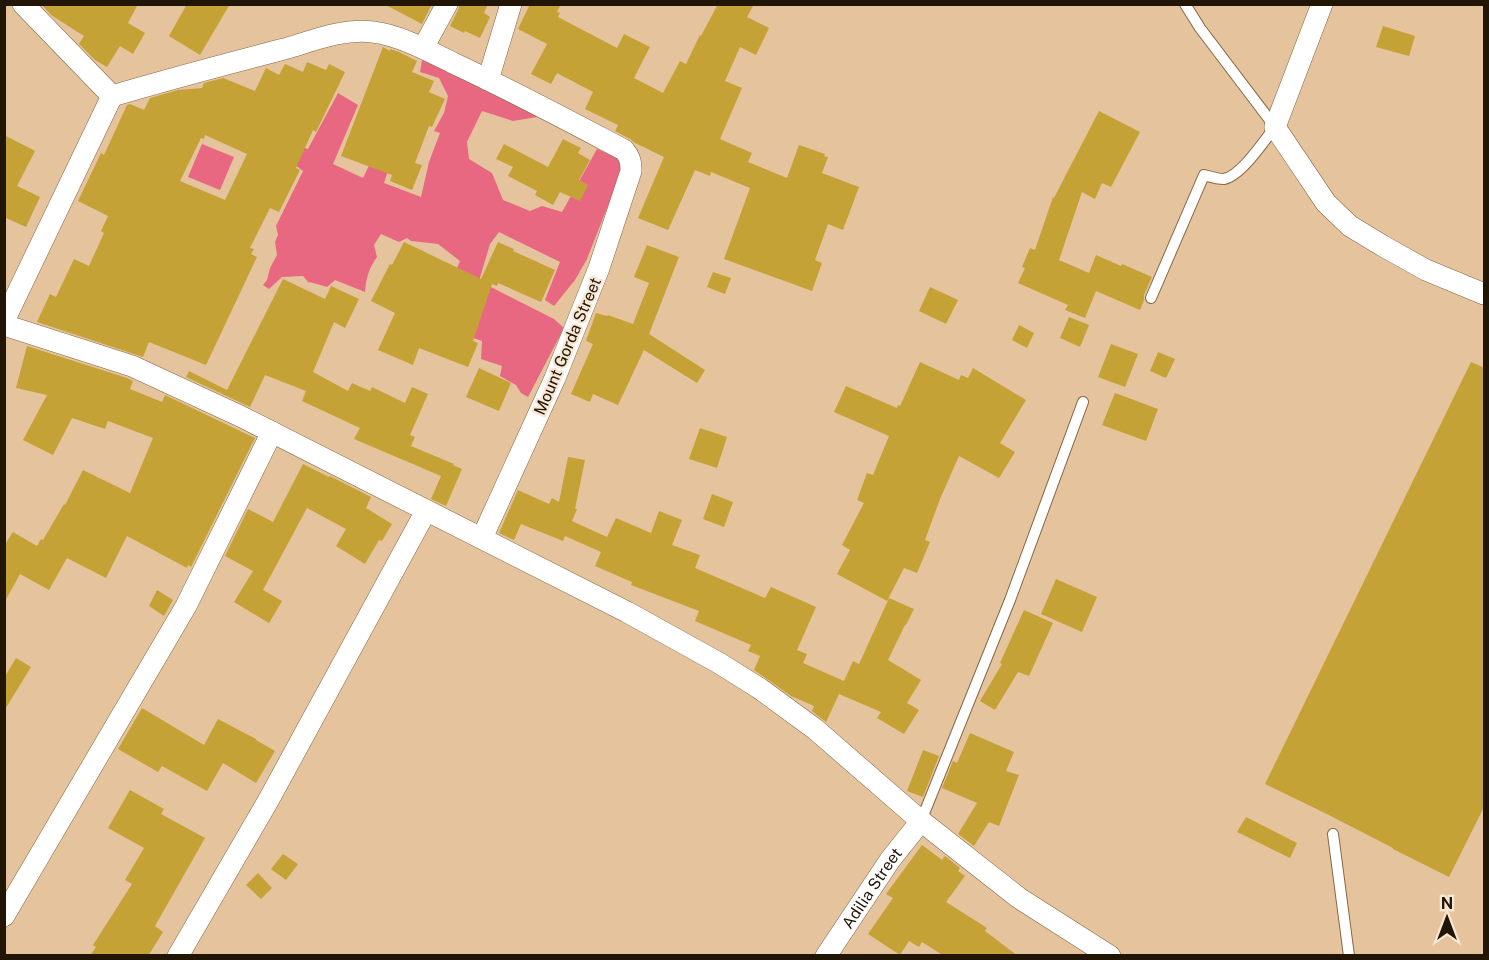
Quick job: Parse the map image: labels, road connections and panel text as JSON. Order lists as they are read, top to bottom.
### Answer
{
  "streets": {
    "street": ["Mount Gorda Street", "Adilia Street"]
  },
  "north": "top"
}
